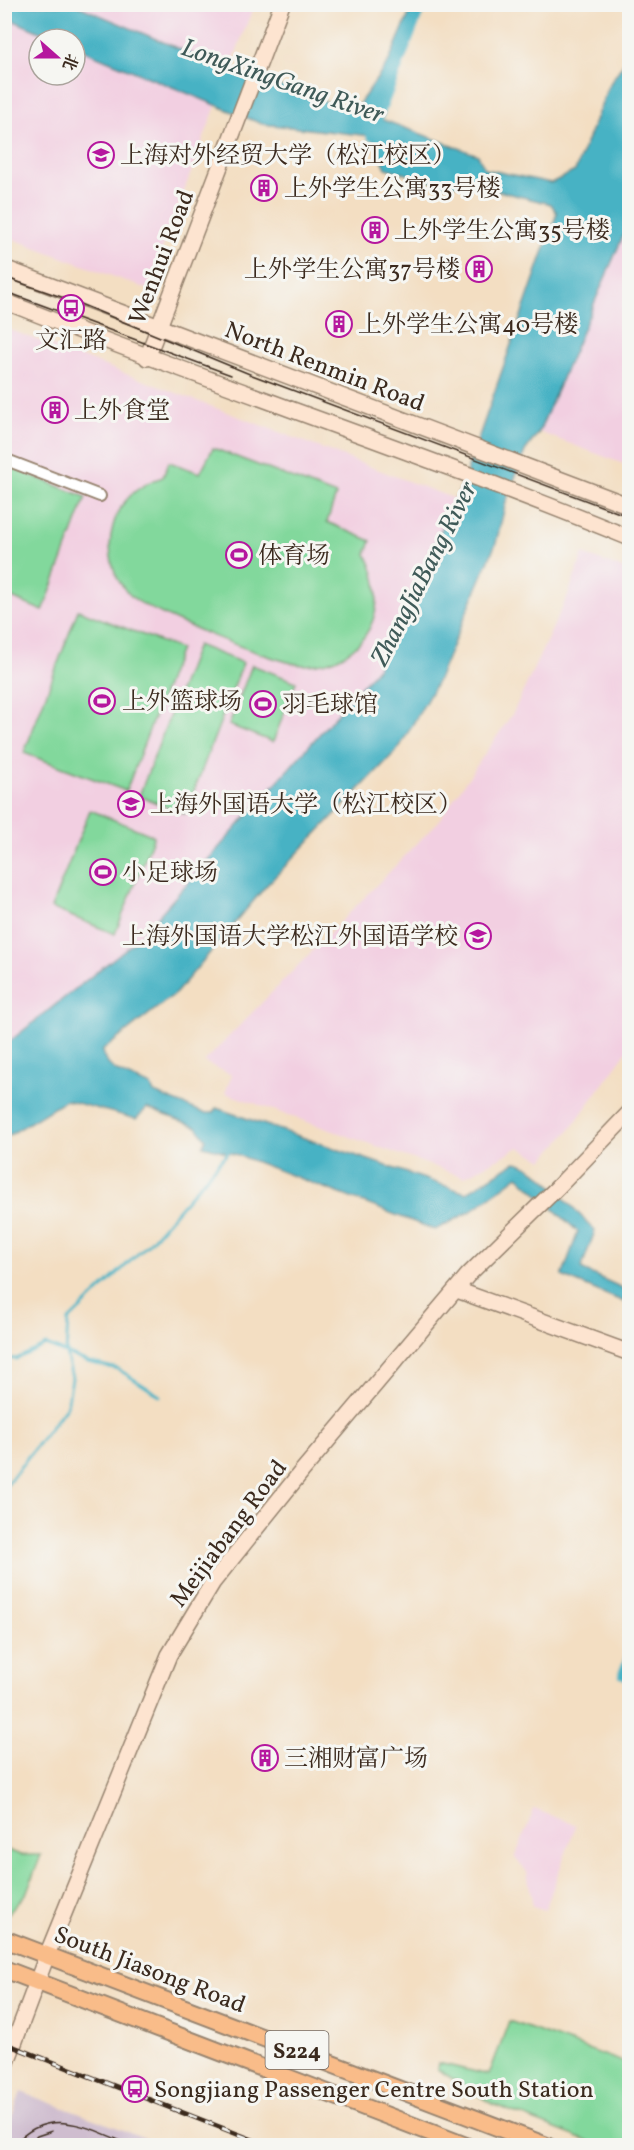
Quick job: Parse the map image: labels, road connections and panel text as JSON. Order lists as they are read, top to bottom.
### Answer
{
  "streets": {
    "main road": [
      "Wenhui Road",
      "North Renmin Road",
      "Meijiabang Road",
      "South Jiasong Road",
      "S224"
    ]
  },
  "crossings": [
    ["Wenhui Road", "North Renmin Road"],
    ["Meijiabang Road", "South Jiasong Road"],
    ["Meijiabang Road", "S224"]
  ],
  "water": ["LongXingGang River", "ZhangJiaBang River"],
  "places": {
    "school or university": ["上海对外经贸大学（松江校区）", "上海外国语大学（松江校区）", "上海外国语大学松江外国语学校"],
    "building": [
      "上外学生公寓33号楼",
      "上外学生公寓35号楼",
      "上外学生公寓37号楼",
      "上外学生公寓40号楼",
      "上外食堂",
      "三湘财富广场"
    ],
    "bus stop": ["文汇路", "Songjiang Passenger Centre South Station"],
    "sports": [
      "体育场",
      "上外篮球场",
      "羽毛球馆",
      "小足球场"
    ]
  },
  "north": "right"
}
